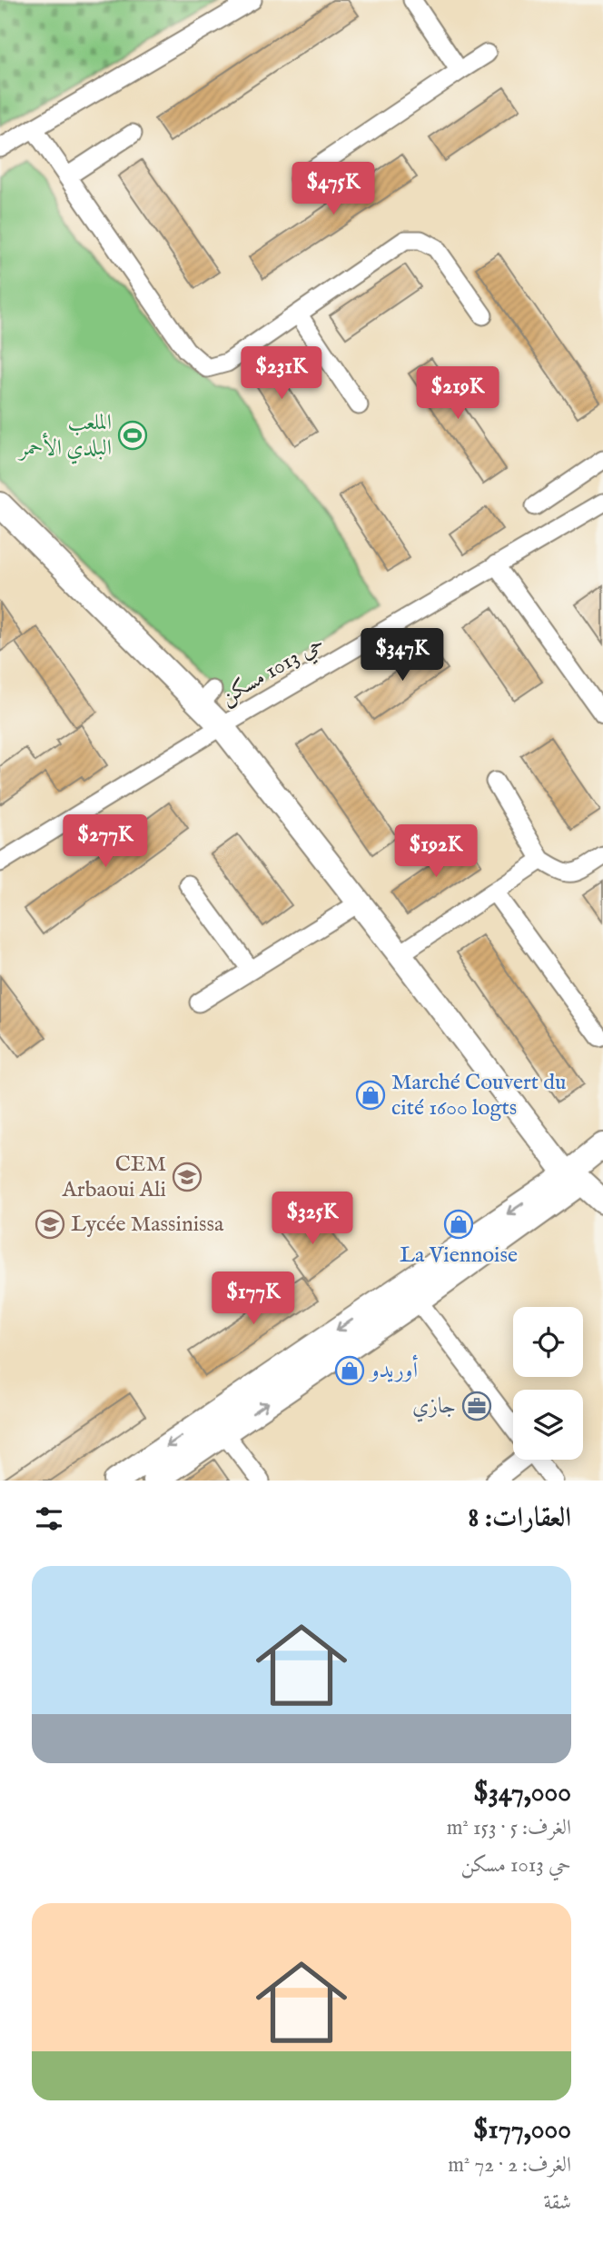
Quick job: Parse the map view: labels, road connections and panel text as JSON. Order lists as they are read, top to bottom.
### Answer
{
  "streets": {
    "street": ["حي 1013 مسكن"]
  },
  "places": {
    "sports": ["الملعب البلدي الأحمر"],
    "shop": ["Marché Couvert du cité 1600 logts", "La Viennoise", "أوريدو"],
    "school or university": ["CEM Arbaoui Ali", "Lycée Massinissa"],
    "office": ["جازي"]
  },
  "page": {
    "price": [
      "$475K",
      "$231K",
      "$219K",
      "$347K",
      "$277K",
      "$192K",
      "$325K",
      "$177K"
    ],
    "heading": "العقارات: 8",
    "list": [
      {
        "name": "$347,000",
        "note": "الغرف: 5 · 153 m² · حي 1013 مسكن"
      },
      {
        "name": "$177,000",
        "note": "الغرف: 2 · 72 m² · شقة"
      }
    ]
  }
}
